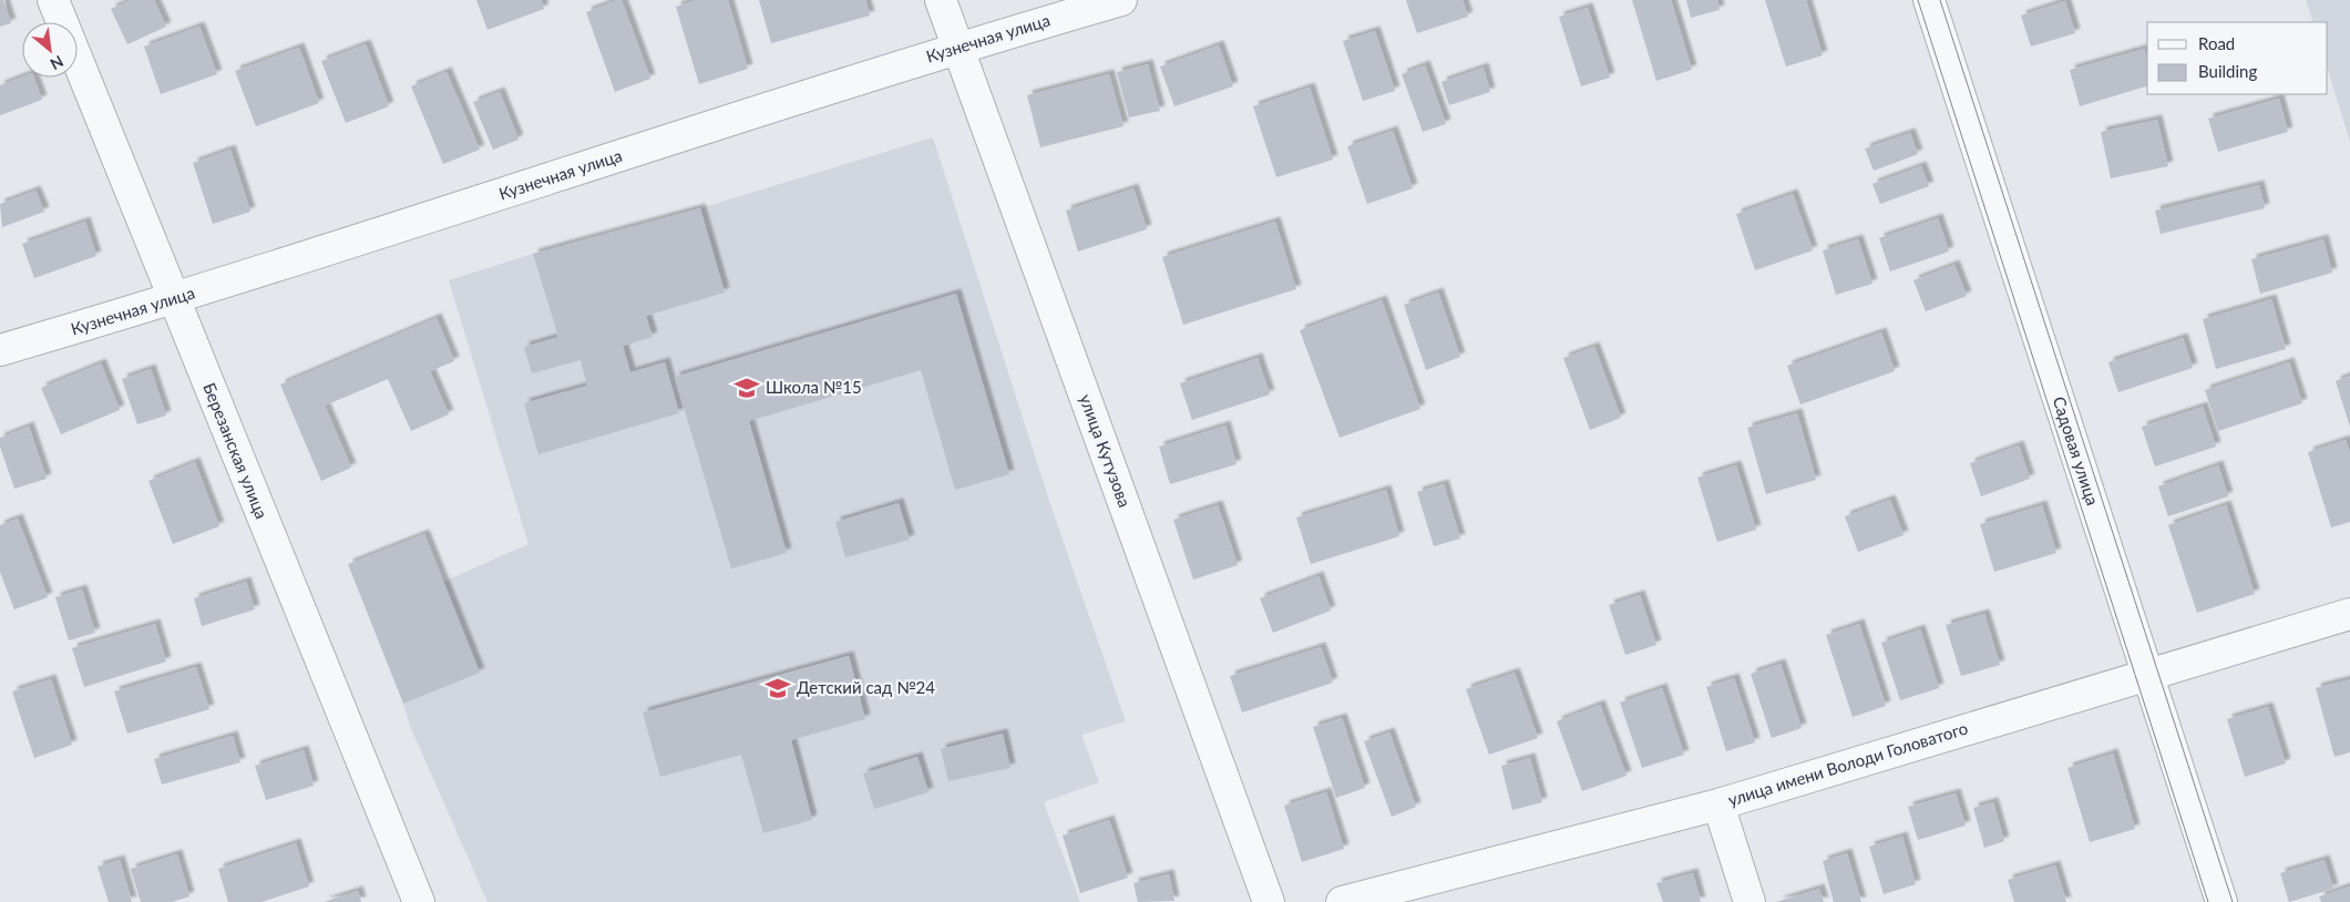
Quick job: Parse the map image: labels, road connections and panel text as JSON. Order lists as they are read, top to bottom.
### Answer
{
  "streets": {
    "street": [
      "Кузнечная улица",
      "Березанская улица",
      "улица Кутузова",
      "Садовая улица",
      "улица имени Володи Головатого"
    ]
  },
  "crossings": [
    ["Кузнечная улица", "Березанская улица"],
    ["Кузнечная улица", "улица Кутузова"],
    ["Садовая улица", "улица имени Володи Головатого"]
  ],
  "places": {
    "school or university": ["Школа №15", "Детский сад №24"]
  },
  "legend": ["Road", "Building"],
  "north": "bottom right"
}
